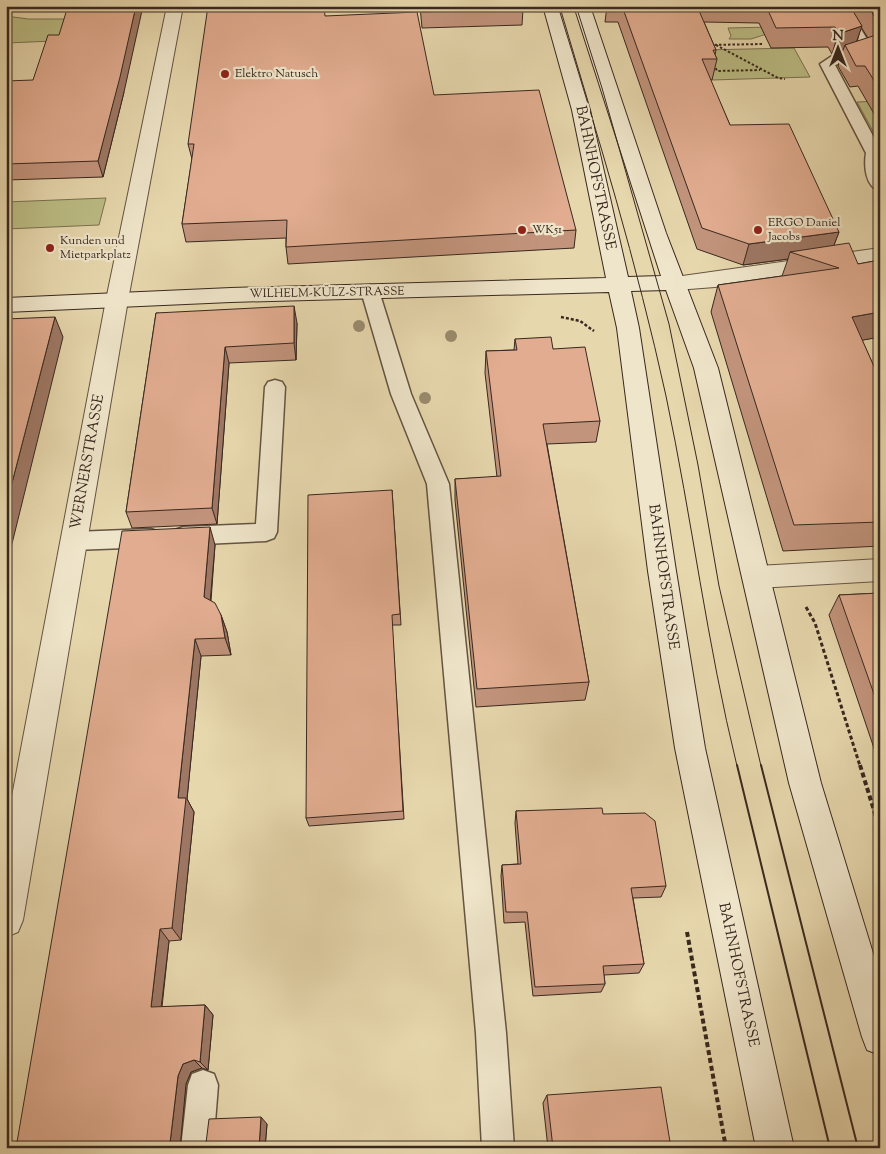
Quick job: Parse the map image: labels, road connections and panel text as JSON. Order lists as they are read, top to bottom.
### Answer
{
  "streets": {
    "street": ["BAHNHOFSTRASSE", "WILHELM-KÜLZ-STRASSE", "WERNERSTRASSE"]
  },
  "crossings": [
    ["BAHNHOFSTRASSE", "WILHELM-KÜLZ-STRASSE"],
    ["WILHELM-KÜLZ-STRASSE", "WERNERSTRASSE"]
  ],
  "places": [
    "Elektro Natusch",
    "WK51",
    "ERGO Daniel Jacobs",
    "Kunden und Mietparkplatz"
  ],
  "north": "top"
}
